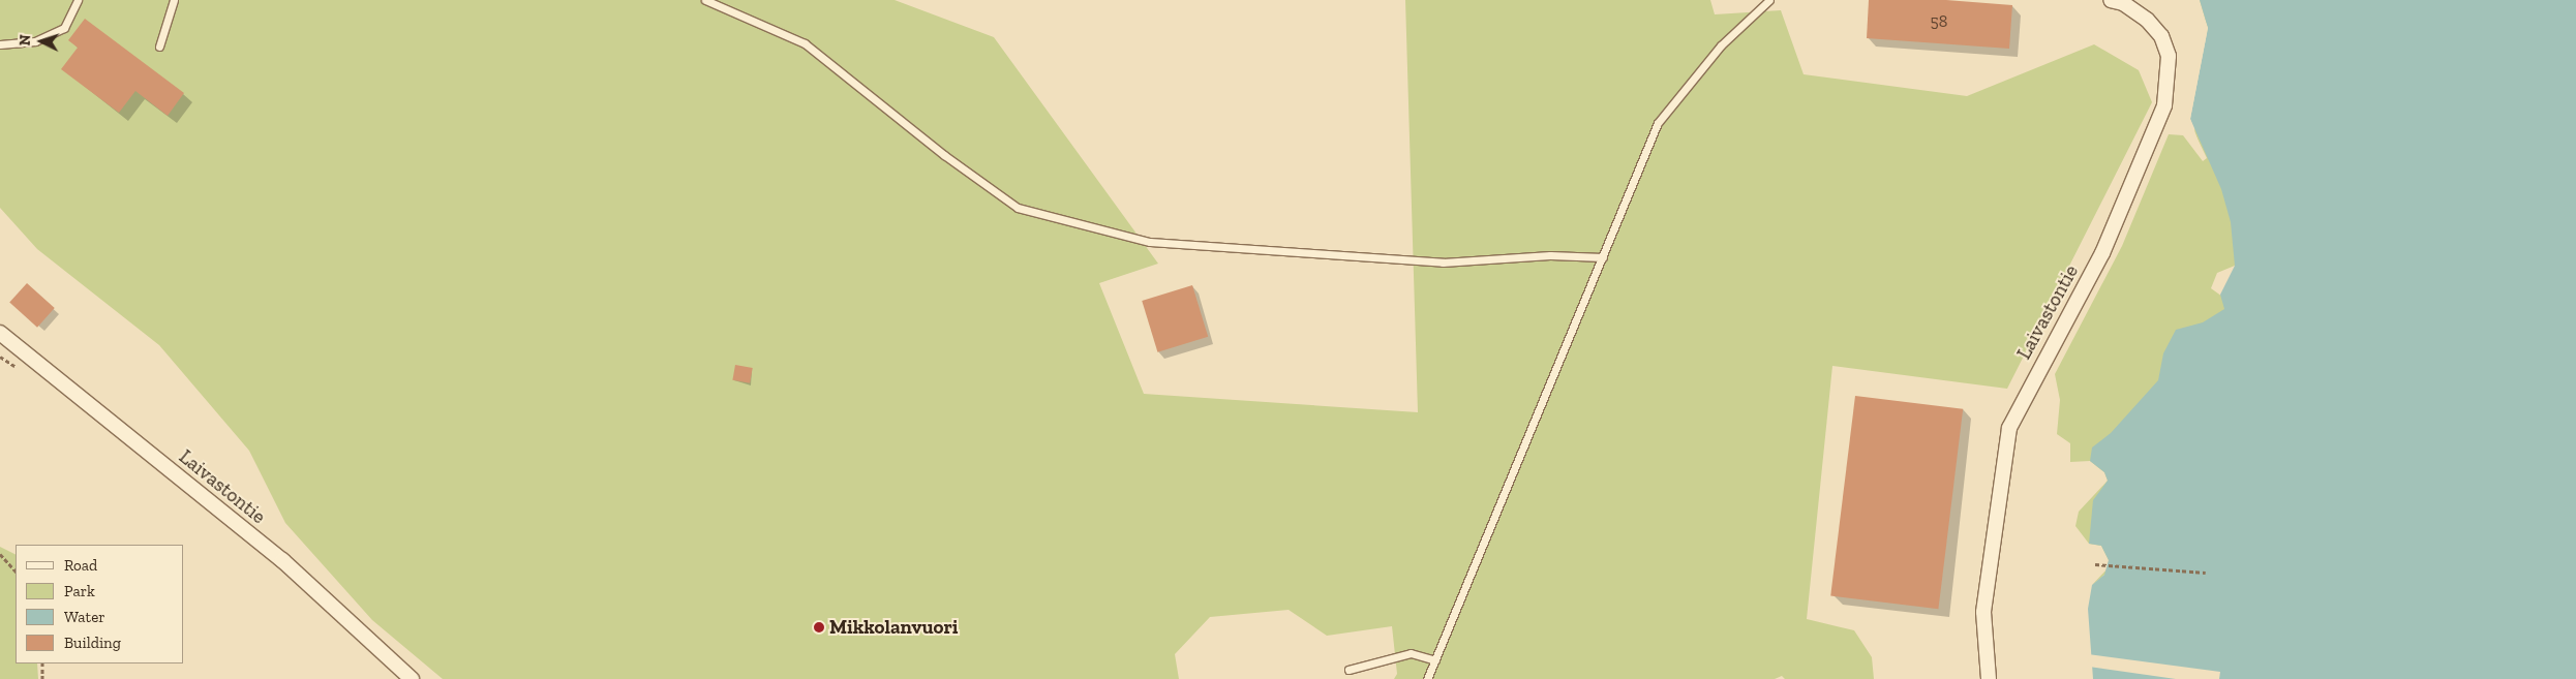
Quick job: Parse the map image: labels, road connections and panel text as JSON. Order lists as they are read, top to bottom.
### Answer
{
  "streets": {
    "street": ["Laivastontie"]
  },
  "places": ["Mikkolanvuori"],
  "house_numbers": ["58"],
  "legend": [
    "Road",
    "Park",
    "Water",
    "Building"
  ],
  "north": "left"
}
